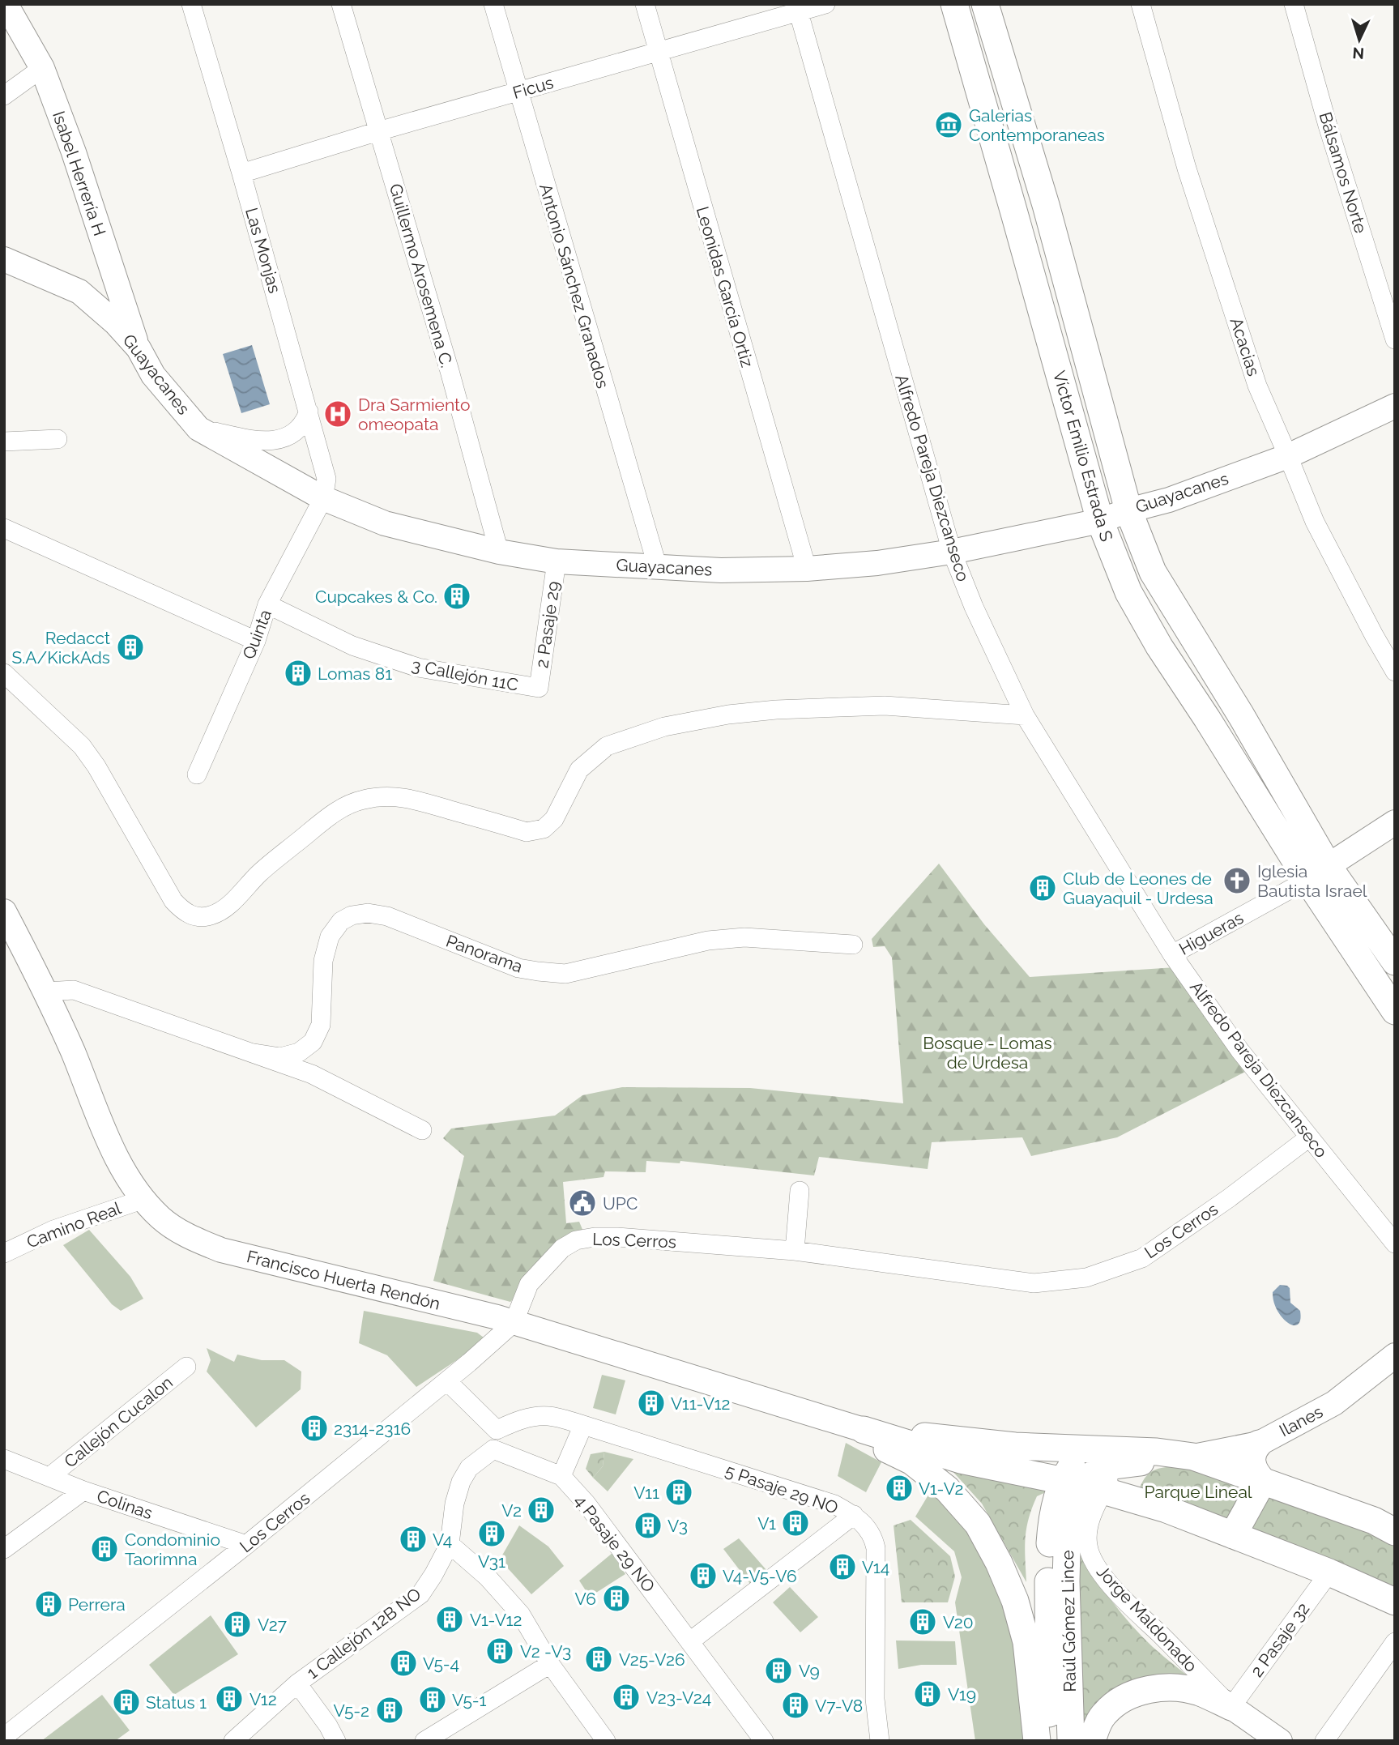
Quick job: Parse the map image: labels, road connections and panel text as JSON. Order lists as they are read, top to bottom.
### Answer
{
  "streets": {
    "main road": ["Víctor Emilio Estrada S", "Raúl Gómez Lince"],
    "street": [
      "Ficus",
      "Bálsamos Norte",
      "Isabel Herrería H",
      "Las Monjas",
      "Guillermo Arosemena C.",
      "Antonio Sánchez Granados",
      "Leonidas García Ortiz",
      "Acacias",
      "Guayacanes",
      "Alfredo Pareja Diezcanseco",
      "2 Pasaje 29",
      "Quinta",
      "3 Callejón 11C",
      "Higueras",
      "Panorama",
      "Camino Real",
      "Los Cerros",
      "Francisco Huerta Rendón",
      "Ilanes",
      "Callejón Cucalon",
      "5 Pasaje 29 NO",
      "Colinas",
      "4 Pasaje 29 NO",
      "Jorge Maldonado",
      "1 Callejón 12B NO",
      "2 Pasaje 32"
    ]
  },
  "crossings": [
    ["Ficus", "Las Monjas"],
    ["Ficus", "Guillermo Arosemena C."],
    ["Ficus", "Antonio Sánchez Granados"],
    ["Ficus", "Leonidas García Ortiz"],
    ["Ficus", "Alfredo Pareja Diezcanseco"],
    ["Isabel Herrería H", "Guayacanes"],
    ["Las Monjas", "Guayacanes"],
    ["Las Monjas", "Quinta"],
    ["Guillermo Arosemena C.", "Guayacanes"],
    ["Antonio Sánchez Granados", "Guayacanes"],
    ["Leonidas García Ortiz", "Guayacanes"],
    ["Acacias", "Guayacanes"],
    ["Guayacanes", "Víctor Emilio Estrada S"],
    ["Guayacanes", "Alfredo Pareja Diezcanseco"],
    ["Guayacanes", "2 Pasaje 29"],
    ["Guayacanes", "Quinta"],
    ["Víctor Emilio Estrada S", "Higueras"],
    ["Alfredo Pareja Diezcanseco", "Higueras"],
    ["Alfredo Pareja Diezcanseco", "Los Cerros"],
    ["2 Pasaje 29", "3 Callejón 11C"],
    ["Quinta", "3 Callejón 11C"],
    ["Panorama", "Francisco Huerta Rendón"],
    ["Camino Real", "Francisco Huerta Rendón"],
    ["Los Cerros", "Francisco Huerta Rendón"],
    ["Los Cerros", "Colinas"],
    ["Callejón Cucalon", "Colinas"],
    ["4 Pasaje 29 NO", "1 Callejón 12B NO"],
    ["Jorge Maldonado", "Raúl Gómez Lince"],
    ["Jorge Maldonado", "2 Pasaje 32"]
  ],
  "parks": ["Bosque - Lomas de Urdesa", "Parque Lineal"],
  "places": {
    "museum": ["Galerias Contemporaneas"],
    "hospital": ["Dra Sarmiento omeopata"],
    "building": [
      "Cupcakes & Co.",
      "Redacct S.A/KickAds",
      "Lomas 81",
      "Club de Leones de Guayaquil - Urdesa",
      "V11-V12",
      "2314-2316",
      "V1-V2",
      "V11",
      "V2",
      "V1",
      "V3",
      "V31",
      "V4",
      "Condominio Taorimna",
      "V14",
      "V4-V5-V6",
      "V6",
      "Perrera",
      "V1-V12",
      "V20",
      "V27",
      "V2 -V3",
      "V25-V26",
      "V5-4",
      "V9",
      "V19",
      "V23-V24",
      "V12",
      "V5-1",
      "Status 1",
      "V7-V8",
      "V5-2"
    ],
    "church": ["Iglesia Bautista Israel"],
    "public building": ["UPC"]
  },
  "north": "bottom"
}
